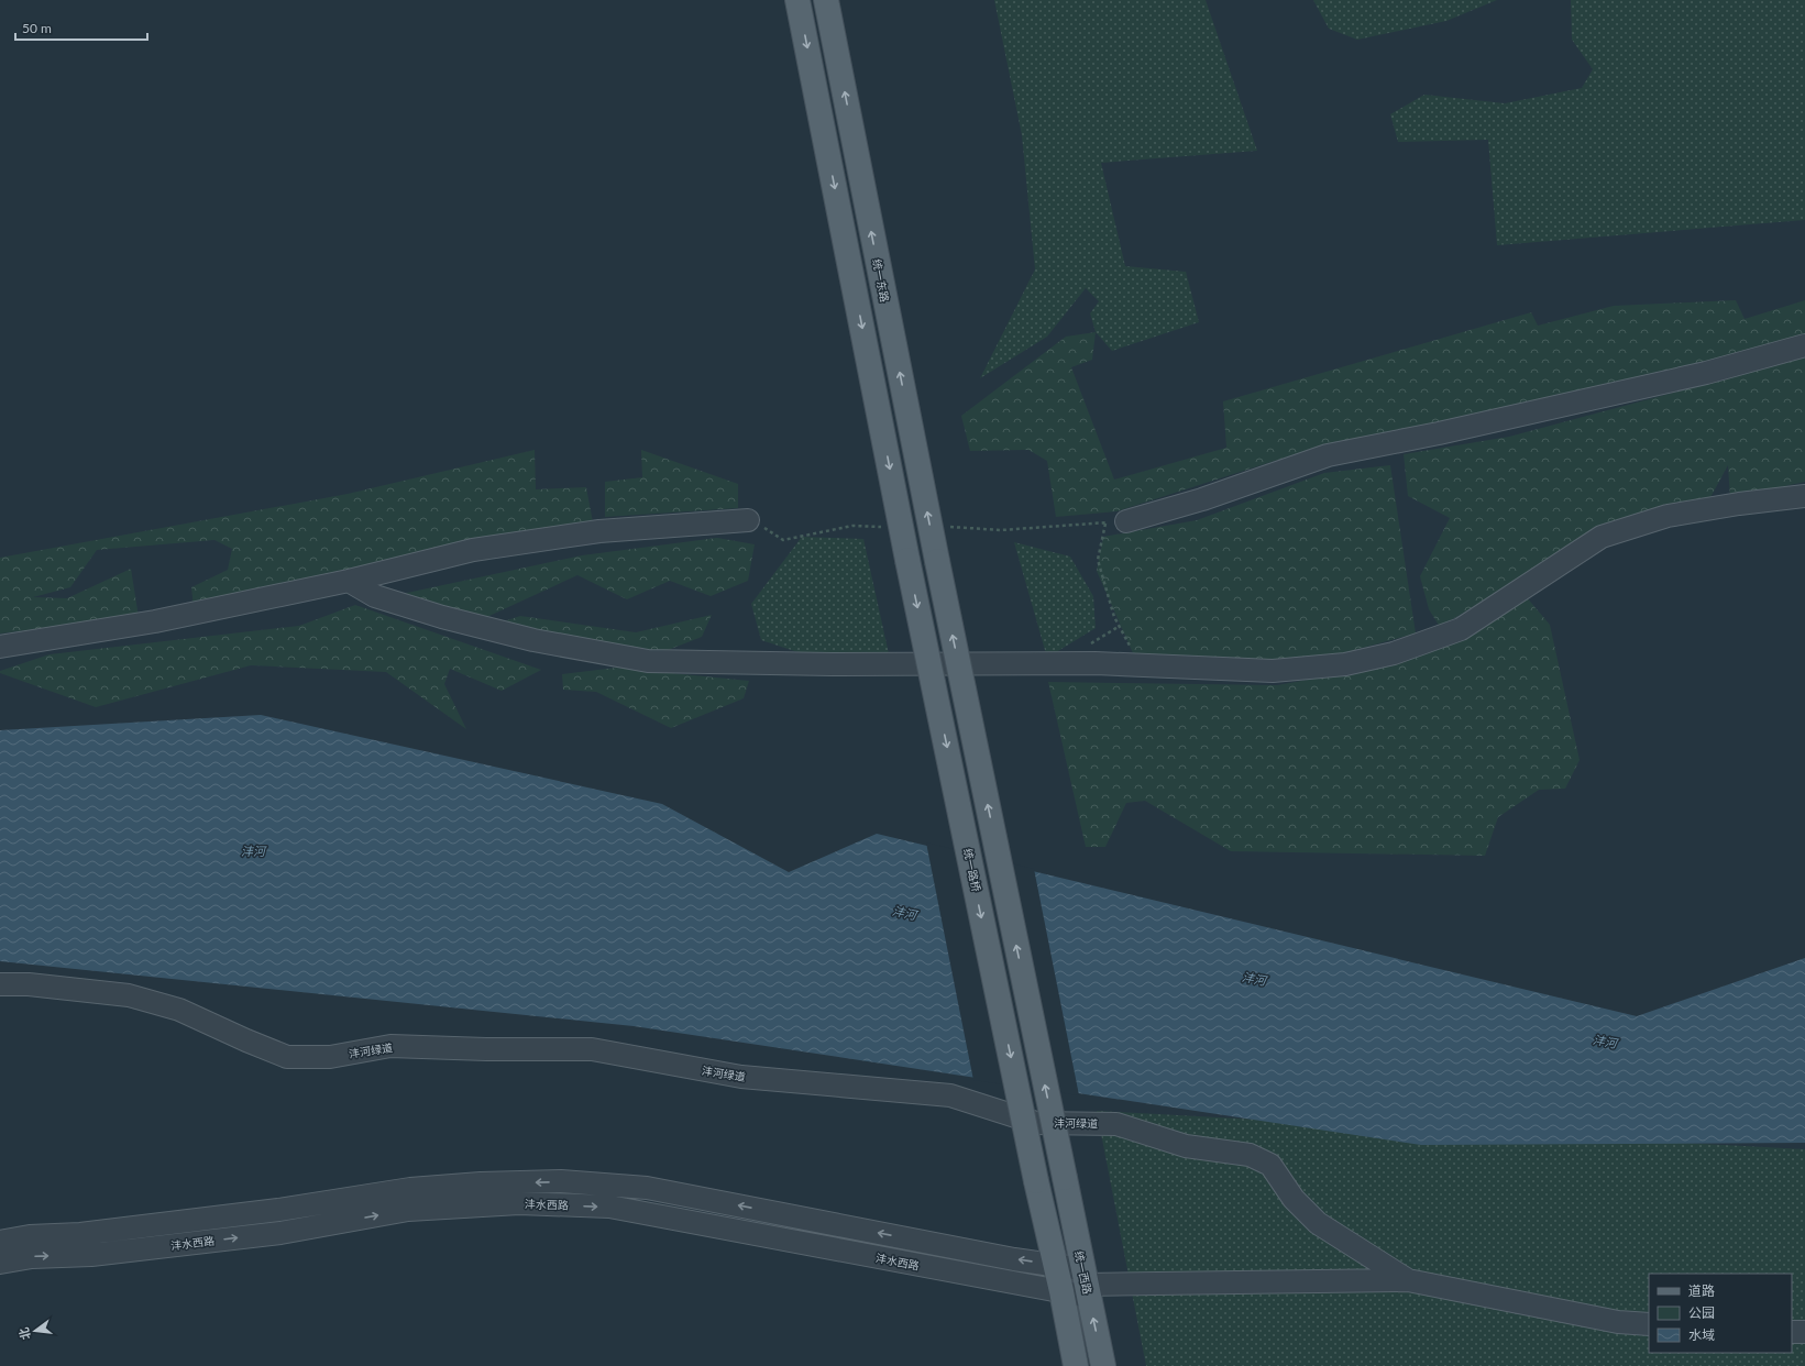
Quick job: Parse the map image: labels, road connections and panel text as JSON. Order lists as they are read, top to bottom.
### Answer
{
  "streets": {
    "main road": ["统一东路", "统一路桥", "统一西路"],
    "street": ["沣河绿道", "沣水西路"]
  },
  "crossings": [
    ["统一东路", "统一西路"],
    ["统一路桥", "沣水西路"],
    ["沣水西路", "统一西路"]
  ],
  "one_way": ["统一路桥"],
  "water": ["沣河"],
  "legend": ["道路", "公园", "水域"],
  "scale_bar": "50 m",
  "north": "left"
}
